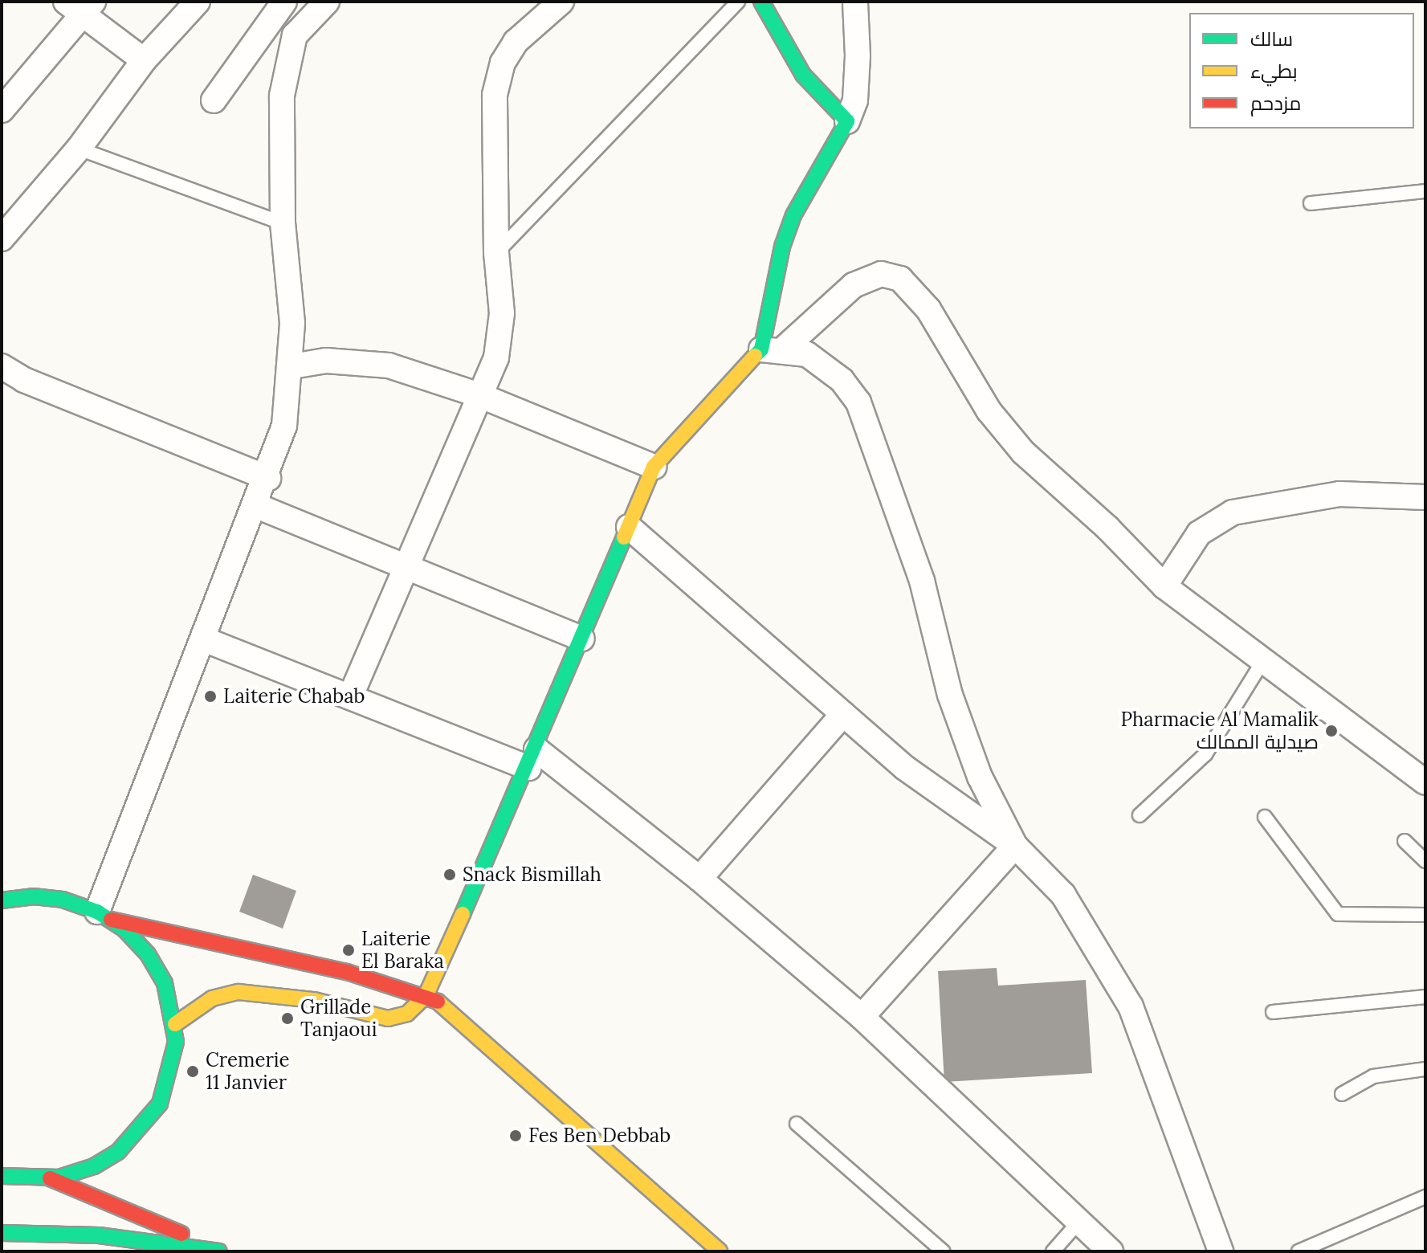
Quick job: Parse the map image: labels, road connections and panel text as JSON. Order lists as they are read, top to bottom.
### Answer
{
  "places": [
    "Laiterie Chabab",
    "Pharmacie Al Mamalik صيدلية الممالك",
    "Snack Bismillah",
    "Laiterie El Baraka",
    "Grillade Tanjaoui",
    "Cremerie 11 Janvier",
    "Fes Ben Debbab"
  ],
  "legend": ["سالك", "بطيء", "مزدحم"]
}
